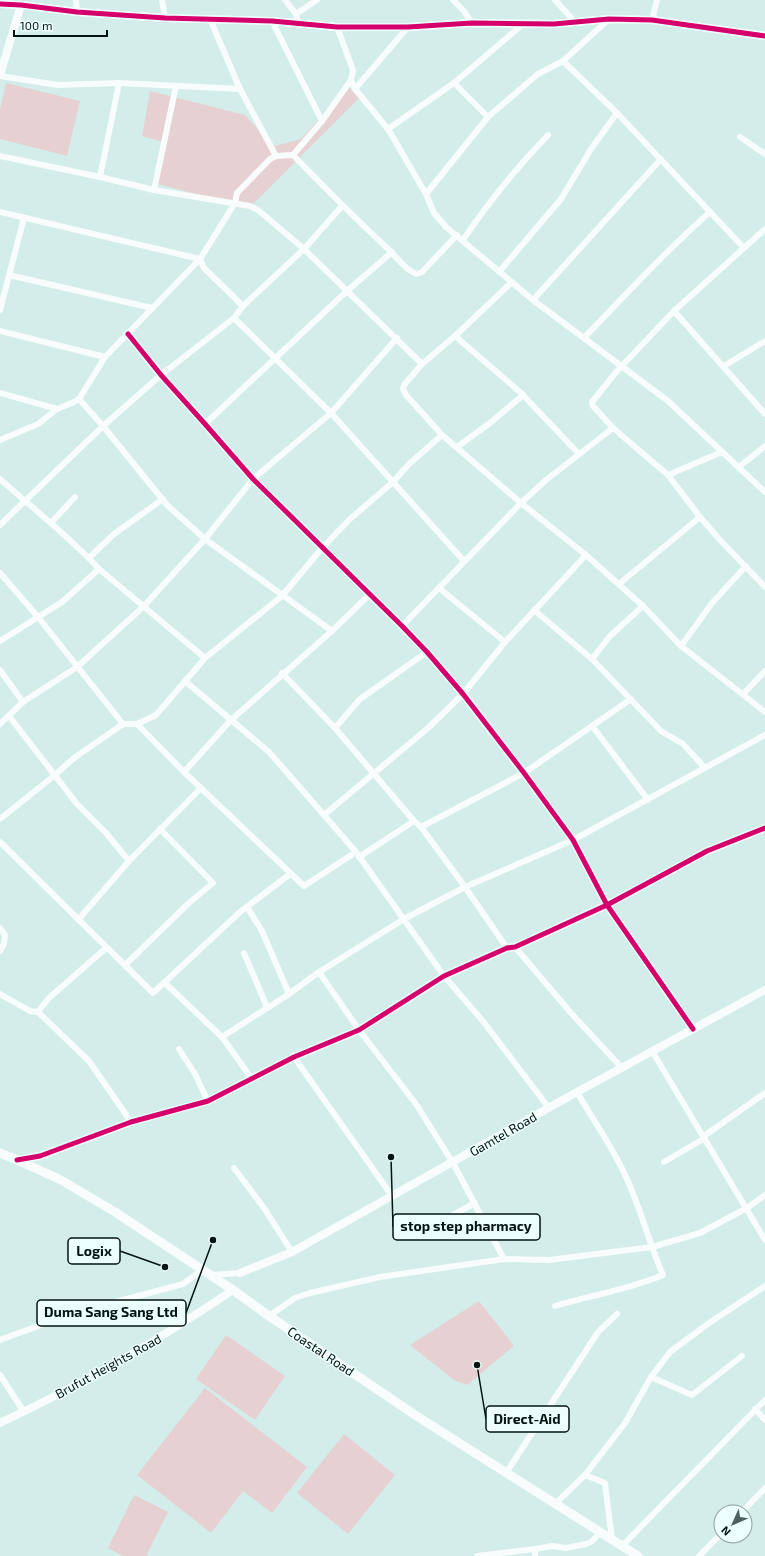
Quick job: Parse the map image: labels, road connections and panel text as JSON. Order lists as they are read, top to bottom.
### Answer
{
  "streets": {
    "main road": ["Coastal Road"],
    "street": ["Gamtel Road", "Brufut Heights Road"]
  },
  "crossings": [
    ["Coastal Road", "Brufut Heights Road"]
  ],
  "places": [
    "stop step pharmacy",
    "Duma Sang Sang Ltd",
    "Logix",
    "Direct-Aid"
  ],
  "scale_bar": "100 m",
  "north": "bottom left"
}
